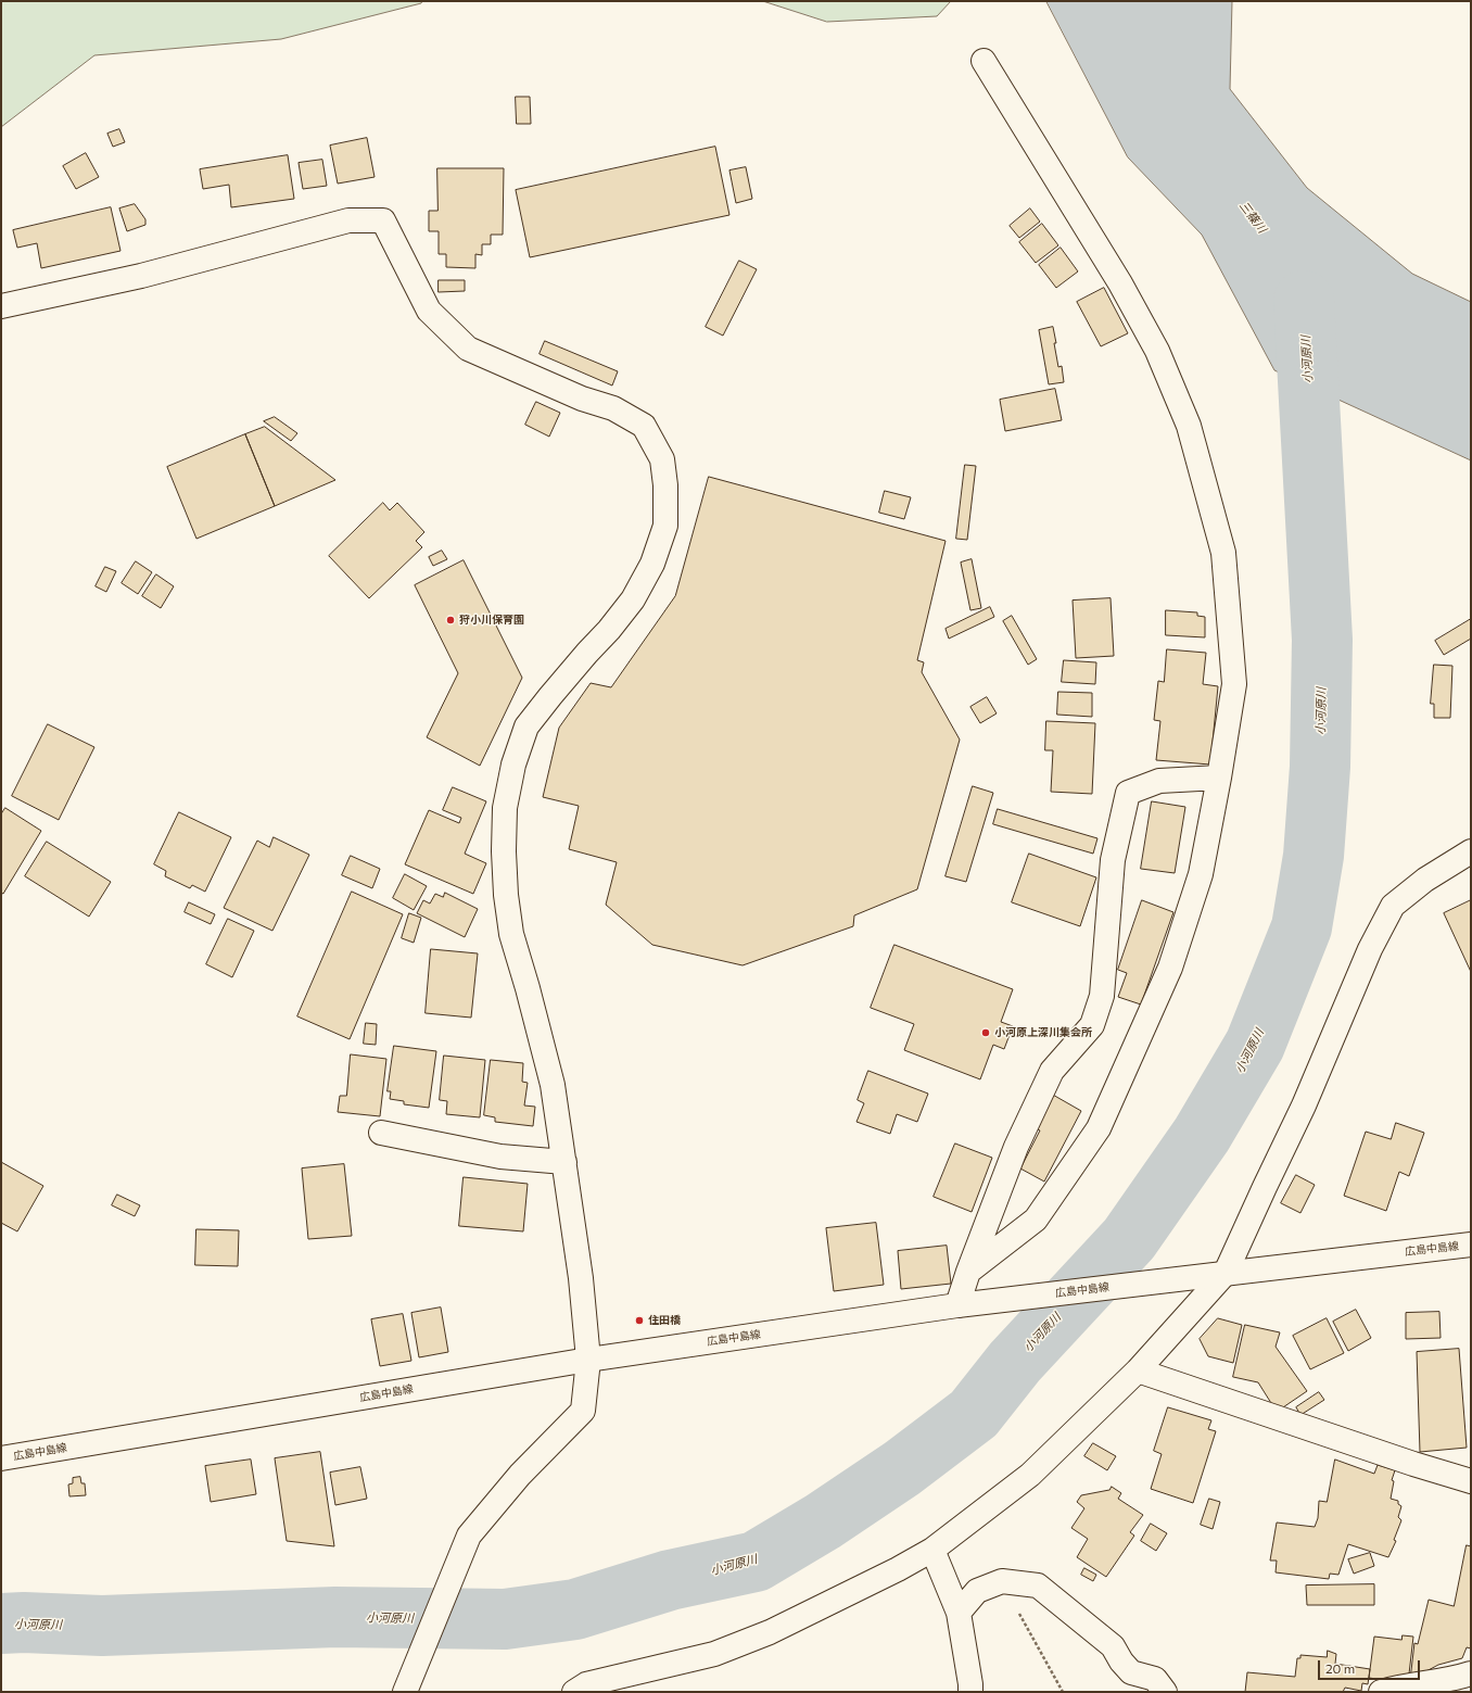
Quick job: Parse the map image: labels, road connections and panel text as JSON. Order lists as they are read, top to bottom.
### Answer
{
  "streets": {
    "street": ["広島中島線"]
  },
  "water": ["三篠川", "小河原川"],
  "places": ["狩小川保育園", "小河原上深川集会所", "住田橋"],
  "scale_bar": "20 m"
}
